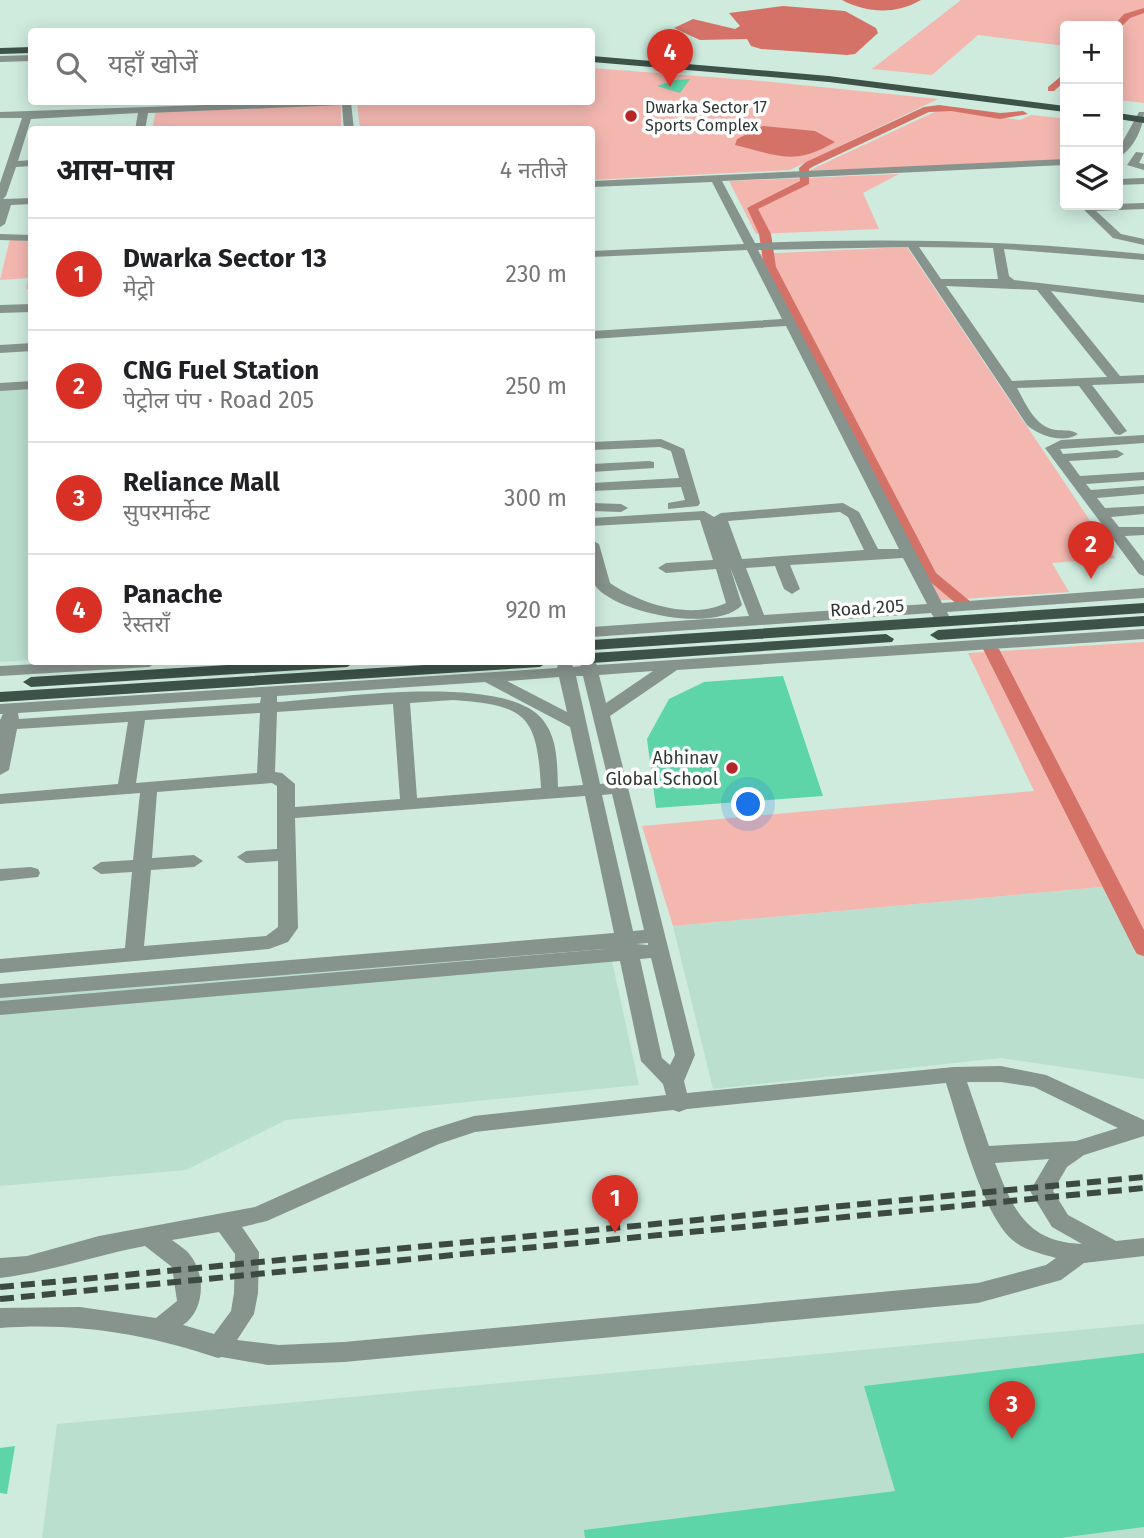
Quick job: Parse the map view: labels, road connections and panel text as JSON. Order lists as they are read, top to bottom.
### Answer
{
  "streets": {
    "main road": ["Road 205"]
  },
  "places": ["Dwarka Sector 17 Sports Complex", "Abhinav Global School"],
  "page": {
    "map_buttons": ["+", "−"],
    "search": "यहाँ खोजें",
    "pins": [
      "4",
      "2",
      "1",
      "3"
    ],
    "heading": ["आस-पास", "4 नतीजे"],
    "list": [
      {
        "mark": "1",
        "name": "Dwarka Sector 13",
        "note": "मेट्रो",
        "value": "230 m"
      },
      {
        "mark": "2",
        "name": "CNG Fuel Station",
        "note": "पेट्रोल पंप · Road 205",
        "value": "250 m"
      },
      {
        "mark": "3",
        "name": "Reliance Mall",
        "note": "सुपरमार्केट",
        "value": "300 m"
      },
      {
        "mark": "4",
        "name": "Panache",
        "note": "रेस्तराँ",
        "value": "920 m"
      }
    ]
  }
}
